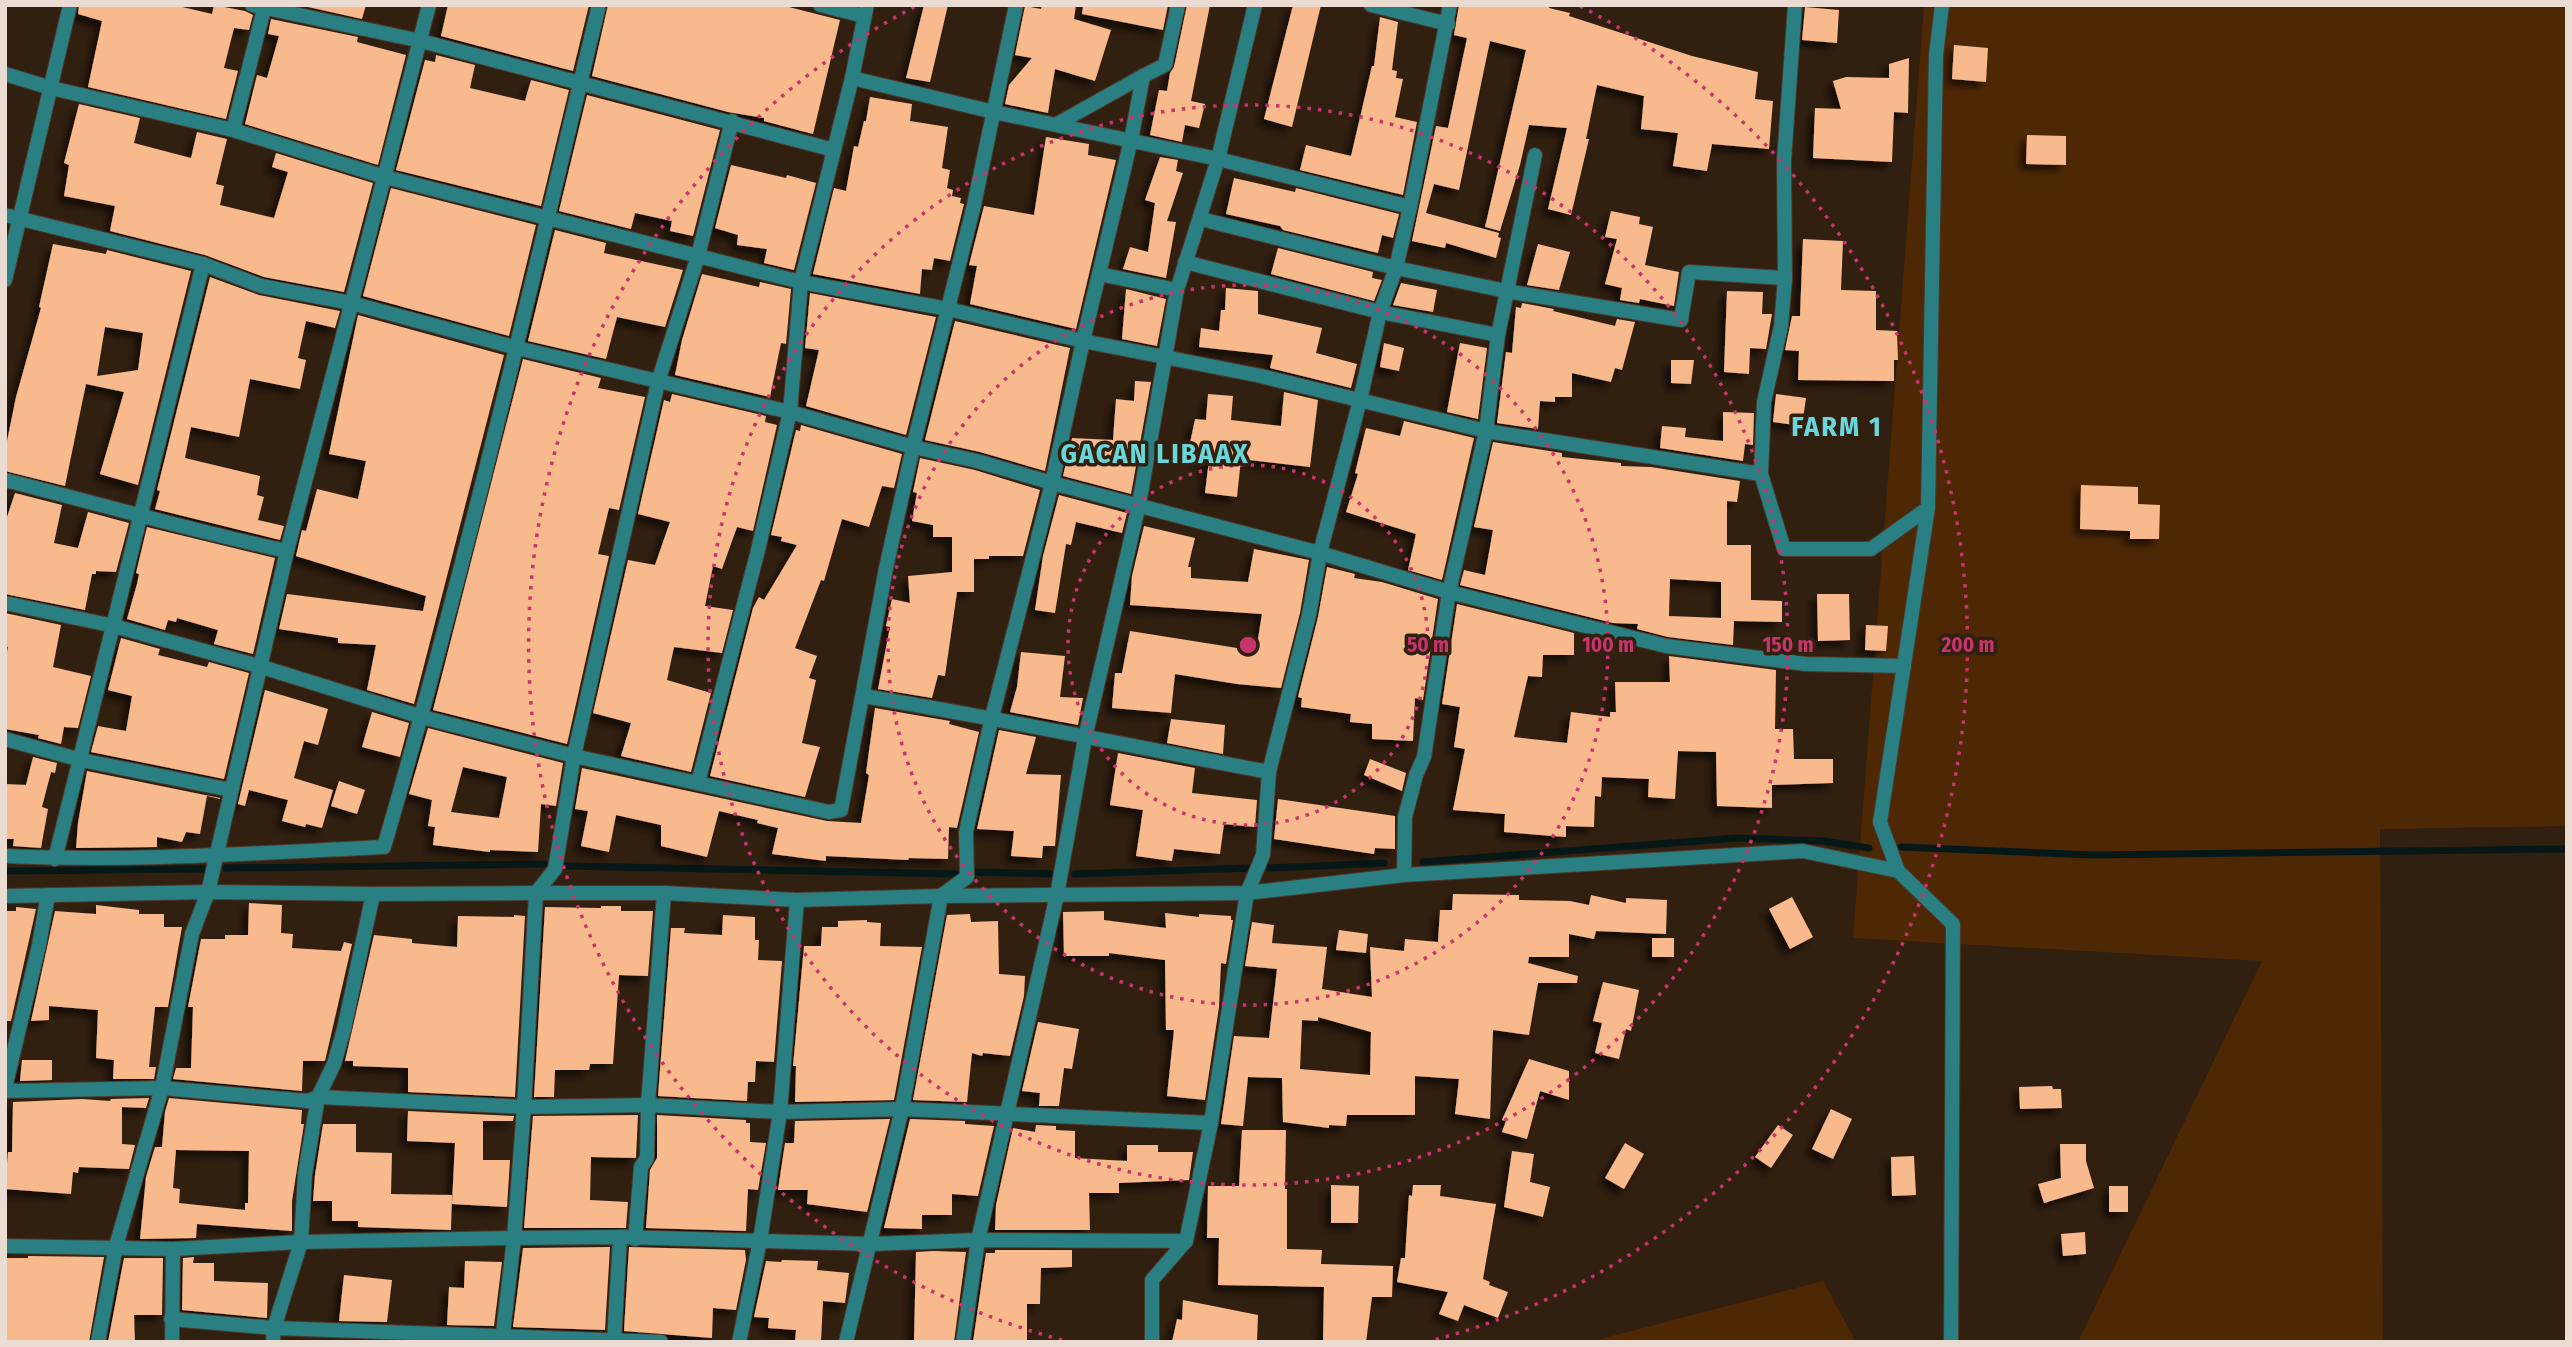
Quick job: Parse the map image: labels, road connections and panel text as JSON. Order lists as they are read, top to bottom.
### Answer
{
  "districts": ["FARM 1", "GACAN LIBAAX"],
  "rings": [
    "50 m",
    "100 m",
    "150 m",
    "200 m"
  ]
}
